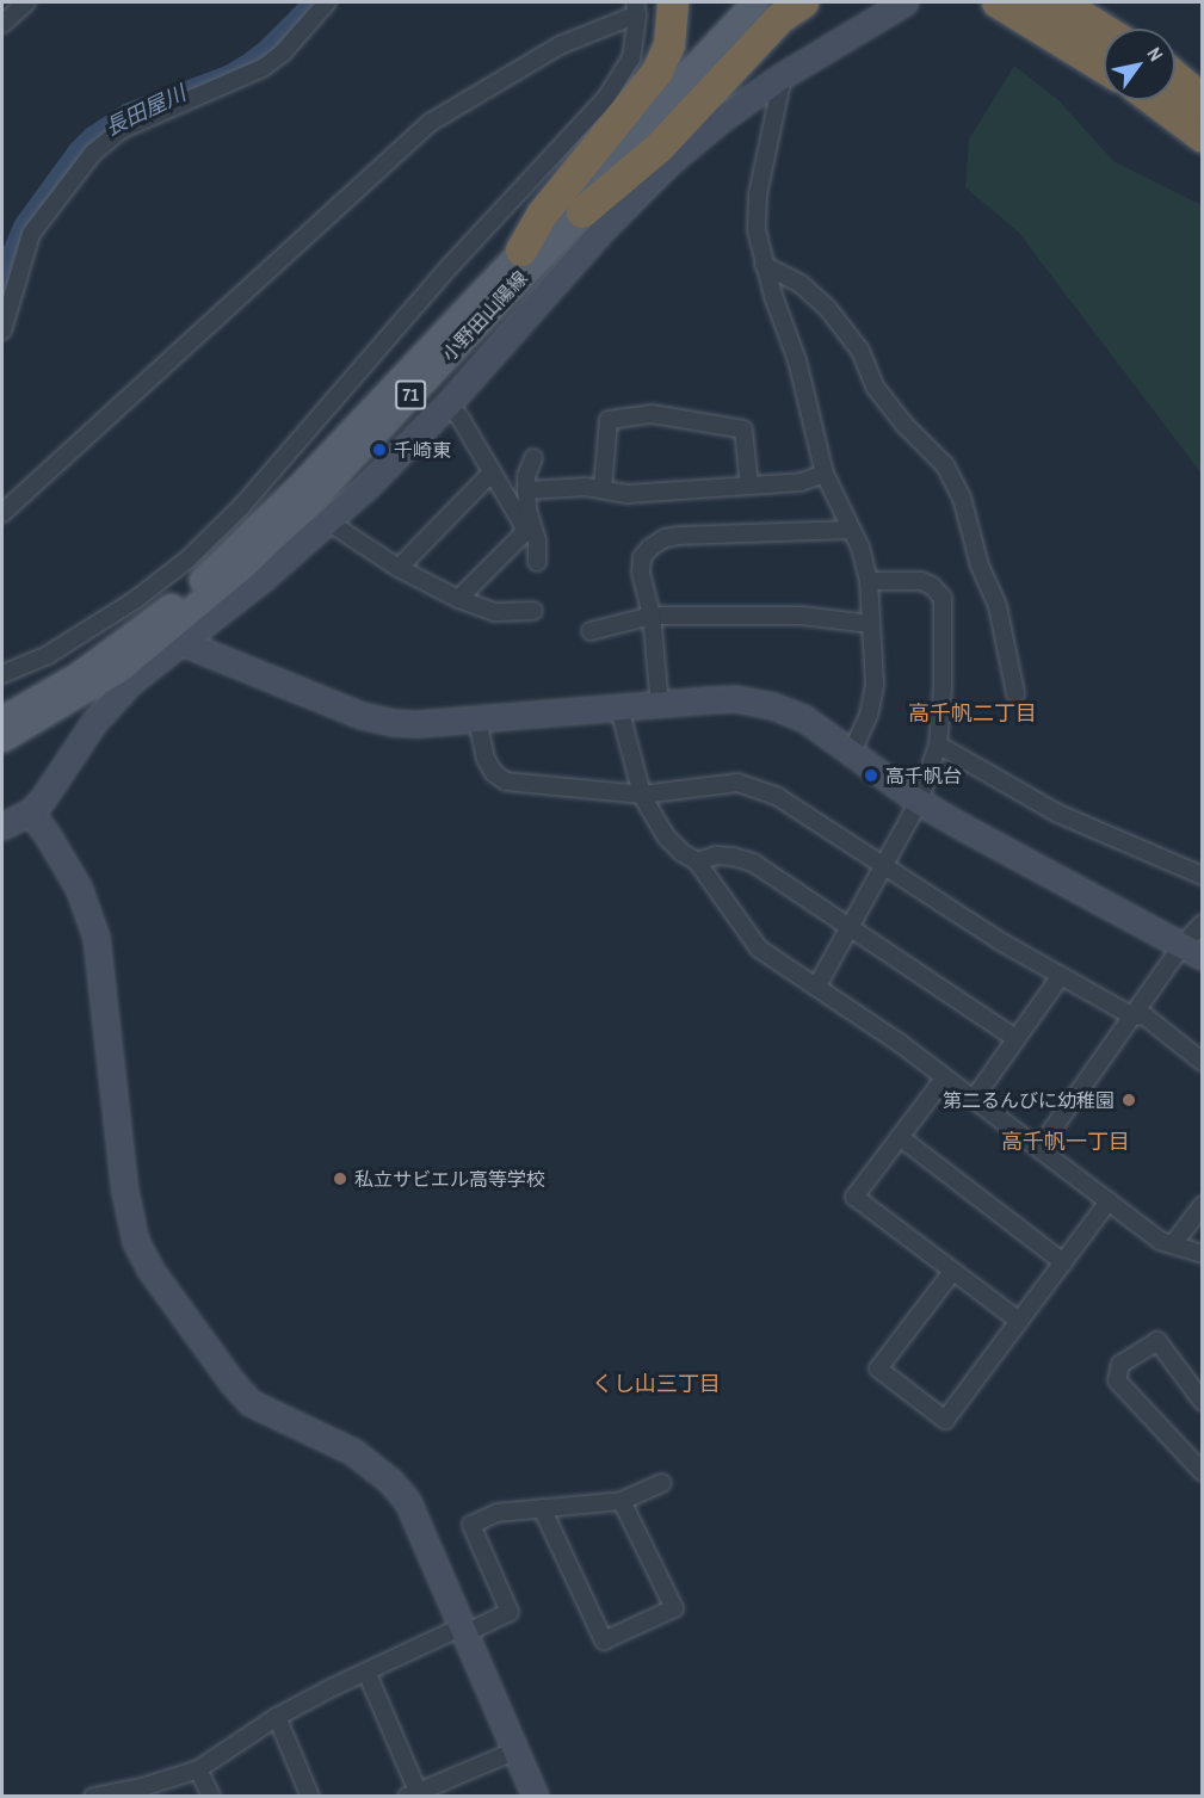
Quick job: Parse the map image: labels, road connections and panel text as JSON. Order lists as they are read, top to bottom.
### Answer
{
  "streets": {
    "main road": ["小野田山陽線", "71"]
  },
  "districts": ["高千帆二丁目", "高千帆一丁目", "くし山三丁目"],
  "water": ["長田屋川"],
  "places": [
    "千崎東",
    "高千帆台",
    "第二るんびに幼稚園",
    "私立サビエル高等学校"
  ],
  "north": "top right"
}
